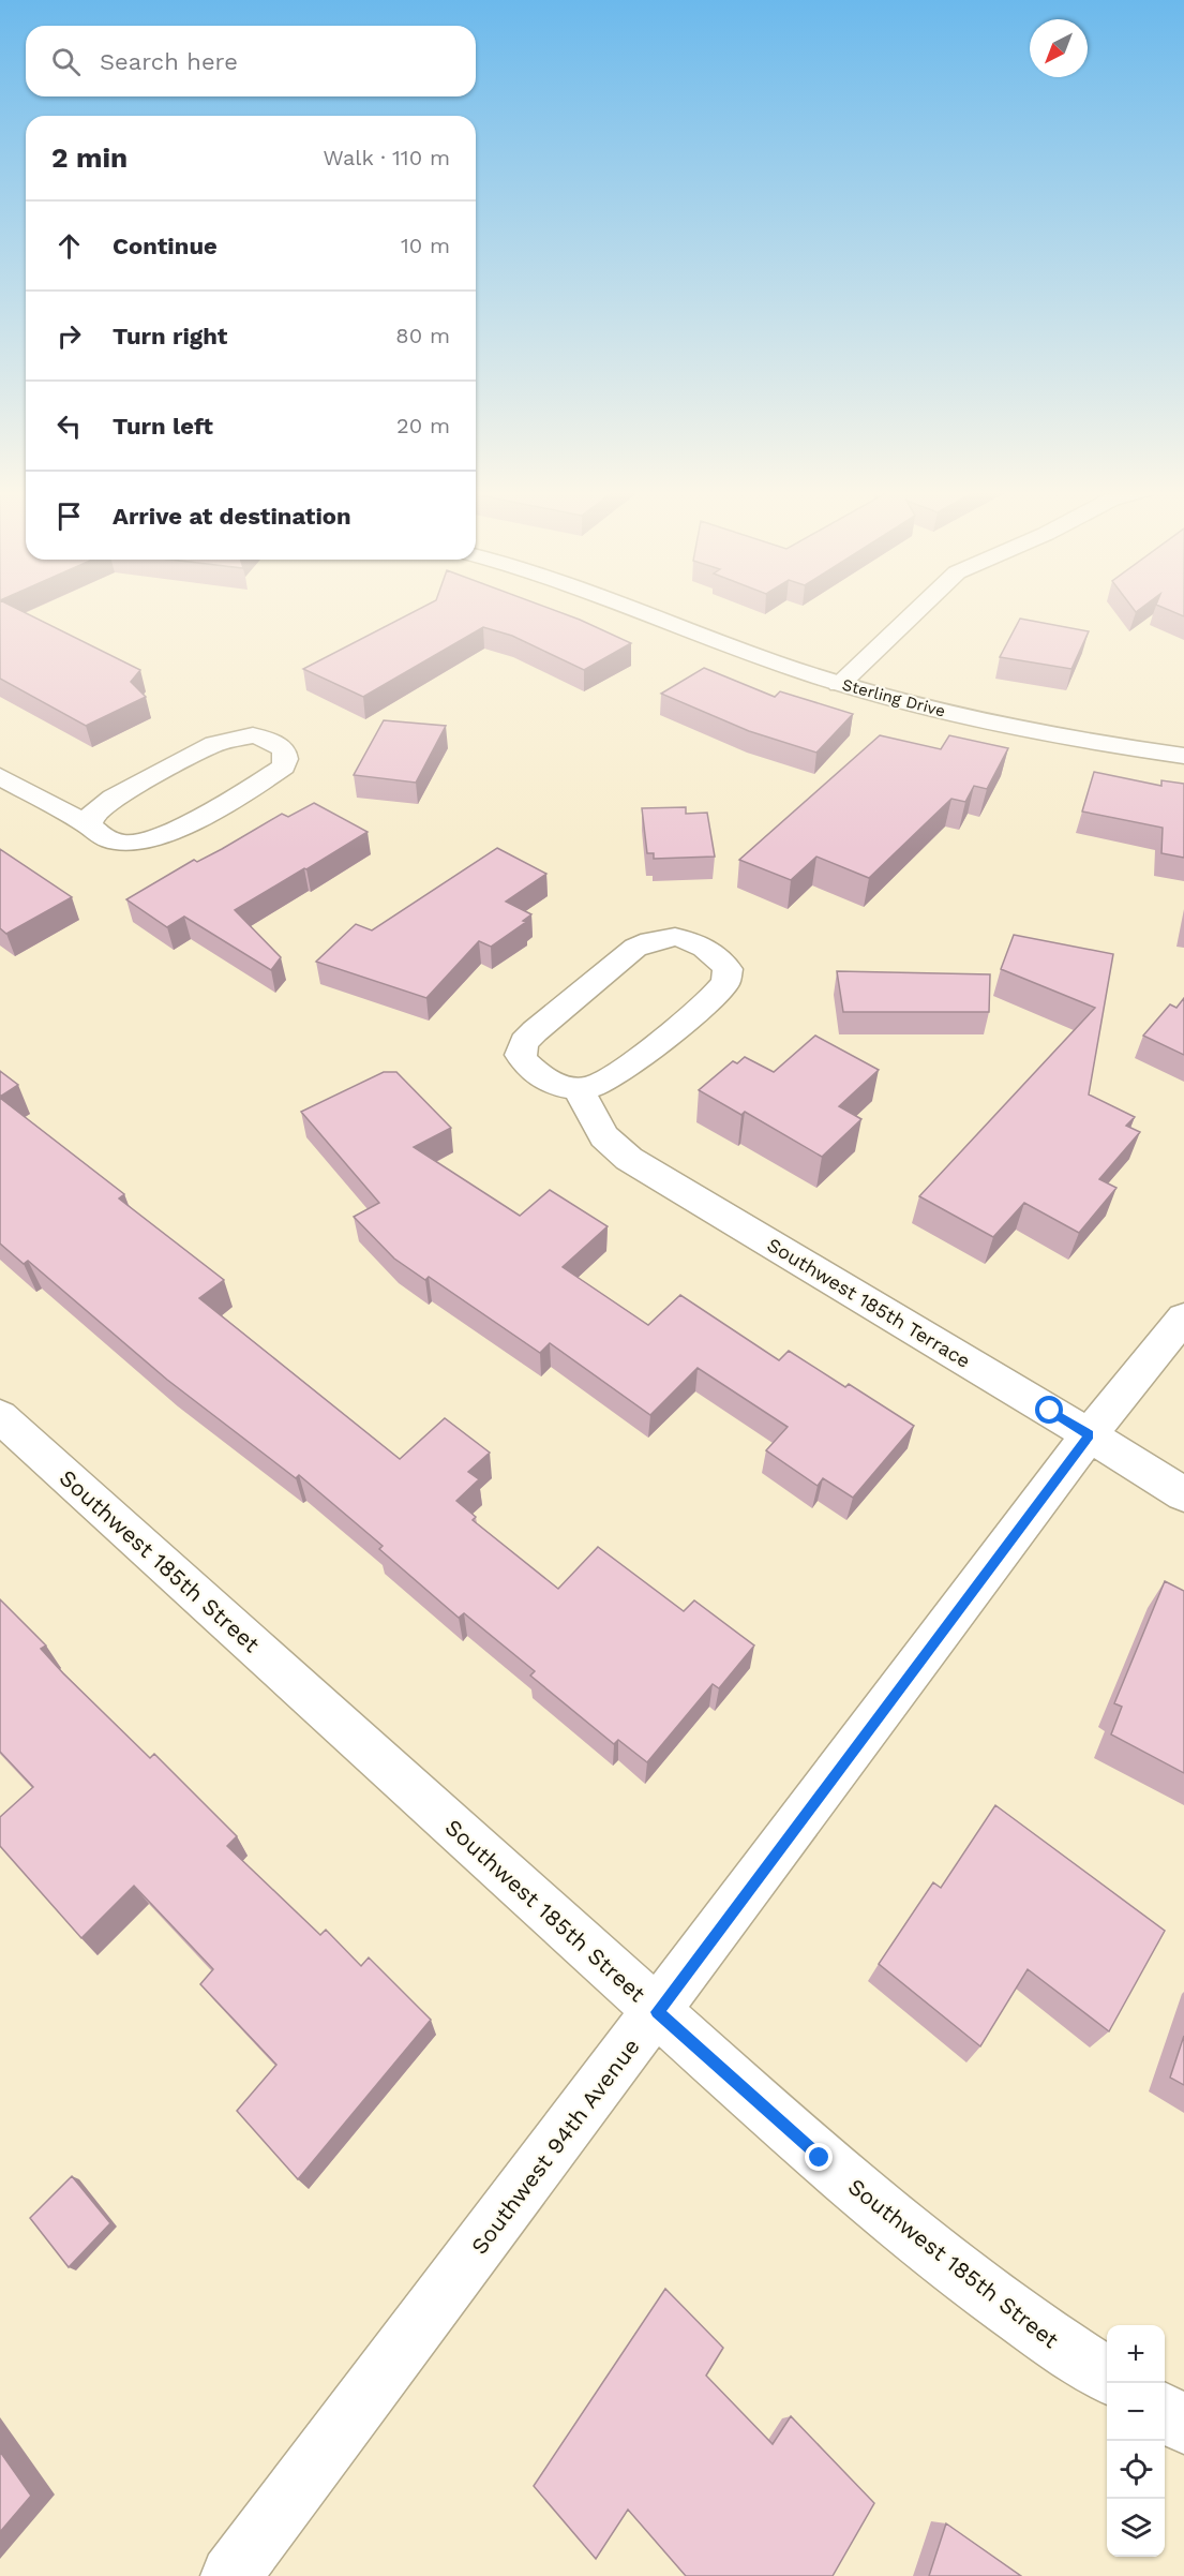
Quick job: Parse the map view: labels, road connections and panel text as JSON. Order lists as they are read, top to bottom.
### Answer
{
  "streets": {
    "street": [
      "Sterling Drive",
      "Southwest 185th Terrace",
      "Southwest 185th Street",
      "Southwest 94th Avenue"
    ]
  },
  "crossings": [
    ["Southwest 185th Terrace", "Southwest 94th Avenue"],
    ["Southwest 185th Street", "Southwest 94th Avenue"]
  ],
  "north": "bottom left",
  "page": {
    "search": "Search here",
    "heading": ["2 min", "Walk · 110 m"],
    "list": [
      ["Continue", "10 m"],
      ["Turn right", "80 m"],
      ["Turn left", "20 m"],
      "Arrive at destination"
    ],
    "map_buttons": ["+", "−"]
  }
}
